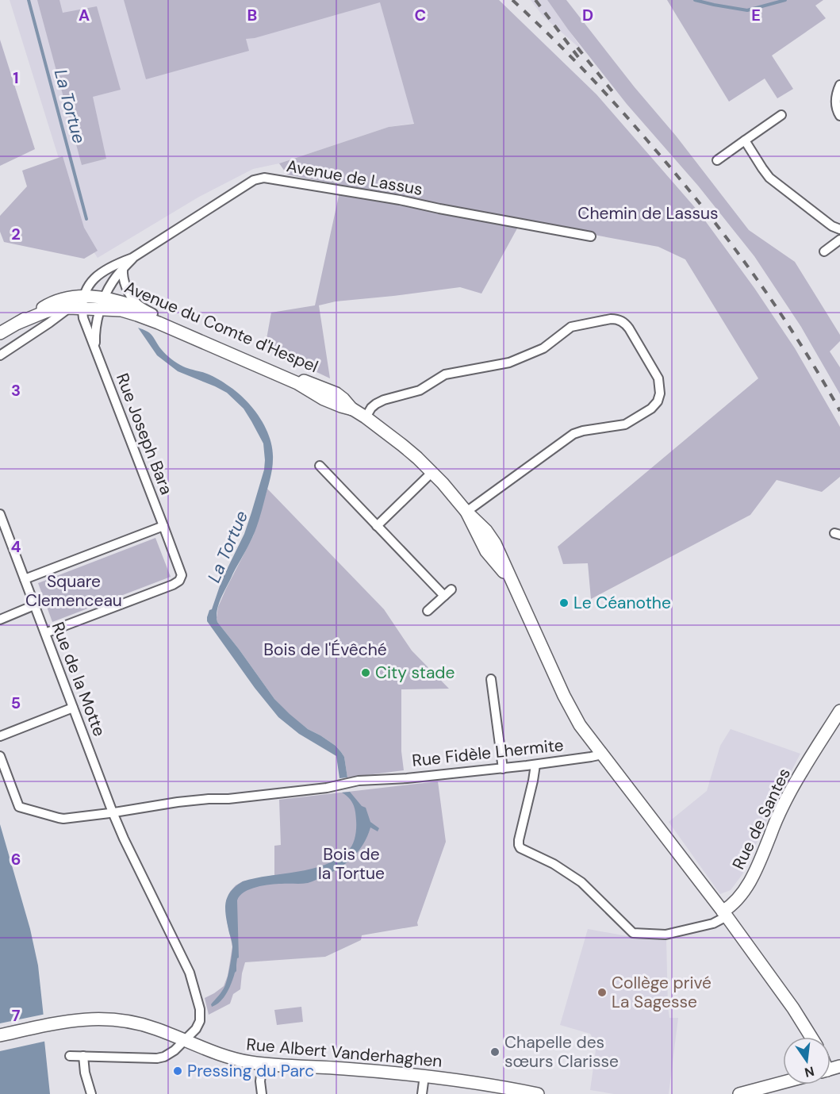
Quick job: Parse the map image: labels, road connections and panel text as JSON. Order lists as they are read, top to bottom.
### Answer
{
  "streets": {
    "street": [
      "Avenue de Lassus",
      "Avenue du Comte d'Hespel",
      "Rue Joseph Bara",
      "Rue de la Motte",
      "Rue Fidèle Lhermite",
      "Rue de Santes",
      "Rue Albert Vanderhaghen"
    ]
  },
  "crossings": [
    ["Avenue de Lassus", "Avenue du Comte d'Hespel"],
    ["Avenue de Lassus", "Rue Joseph Bara"],
    ["Avenue du Comte d'Hespel", "Rue Joseph Bara"],
    ["Avenue du Comte d'Hespel", "Rue Fidèle Lhermite"],
    ["Rue Joseph Bara", "Rue de la Motte"],
    ["Rue de la Motte", "Rue Fidèle Lhermite"],
    ["Rue de la Motte", "Rue Albert Vanderhaghen"]
  ],
  "water": ["La Tortue"],
  "parks": [
    "Chemin de Lassus",
    "Square Clemenceau",
    "Bois de l'Évêché",
    "Bois de la Tortue"
  ],
  "places": [
    "Le Céanothe",
    "City stade",
    "Collège privé La Sagesse",
    "Chapelle des sœurs Clarisse",
    "Pressing du Parc"
  ],
  "north": "bottom",
  "grid": {
    "columns": [
      "A",
      "B",
      "C",
      "D",
      "E"
    ],
    "rows": [
      "1",
      "2",
      "3",
      "4",
      "5",
      "6",
      "7"
    ]
  }
}
